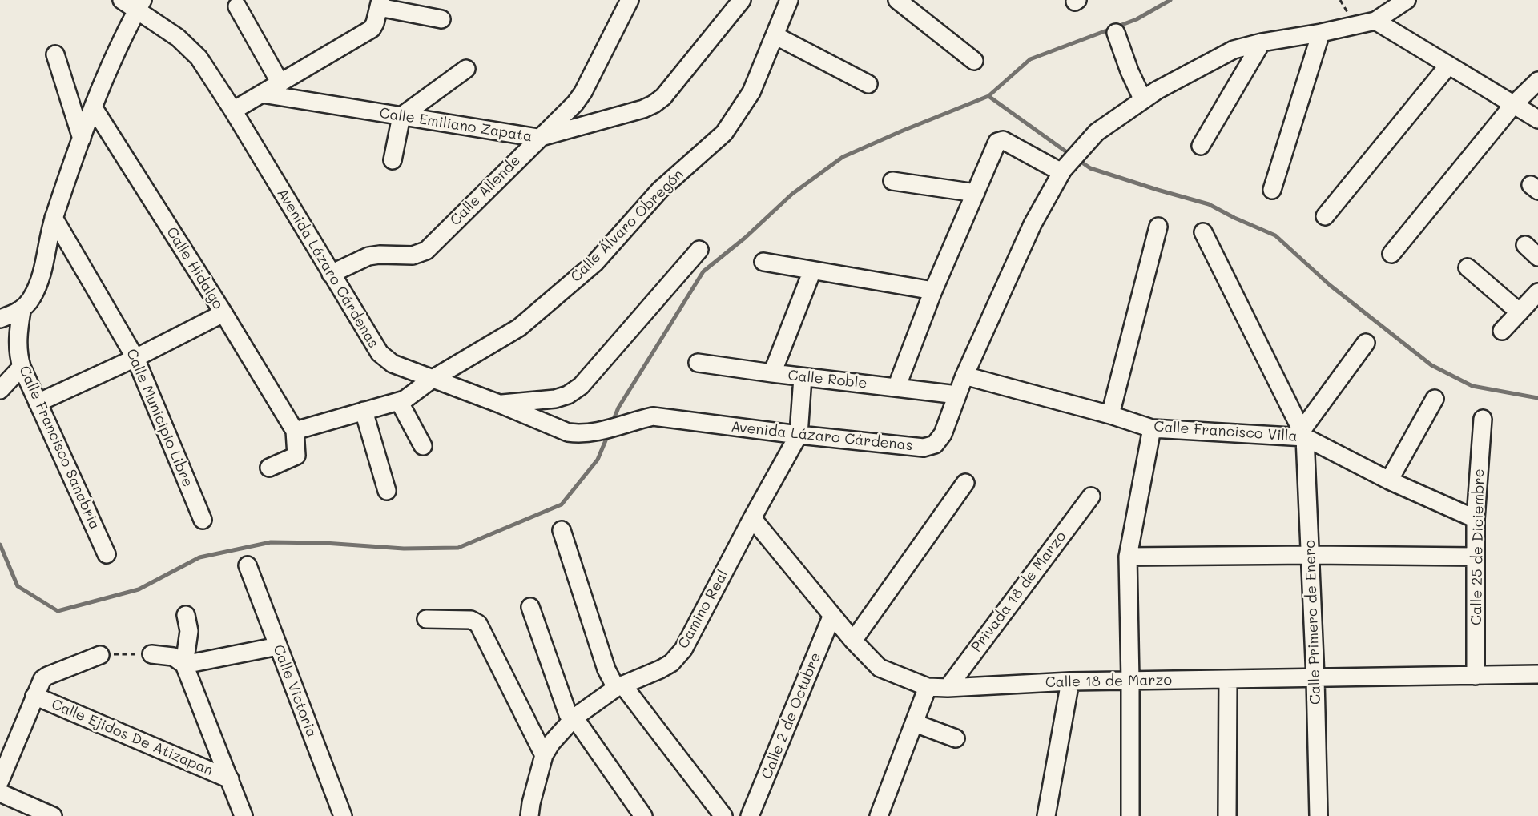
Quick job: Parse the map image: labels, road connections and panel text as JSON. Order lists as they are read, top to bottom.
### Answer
{
  "streets": {
    "street": [
      "Calle Emiliano Zapata",
      "Calle Allende",
      "Calle Álvaro Obregón",
      "Calle Hidalgo",
      "Avenida Lázaro Cárdenas",
      "Calle Roble",
      "Calle Municipio Libre",
      "Calle Francisco Villa",
      "Calle Francisco Sanabria",
      "Calle 25 de Diciembre",
      "Privada 18 de Marzo",
      "Camino Real",
      "Calle Primero de Enero",
      "Calle 18 de Marzo",
      "Calle Victoria",
      "Calle 2 de Octubre",
      "Calle Ejidos De Atizapan"
    ]
  },
  "crossings": [
    ["Calle Emiliano Zapata", "Calle Allende"],
    ["Calle Allende", "Avenida Lázaro Cárdenas"],
    ["Calle Álvaro Obregón", "Calle Hidalgo"],
    ["Calle Álvaro Obregón", "Avenida Lázaro Cárdenas"],
    ["Avenida Lázaro Cárdenas", "Calle Roble"],
    ["Avenida Lázaro Cárdenas", "Calle Francisco Villa"],
    ["Avenida Lázaro Cárdenas", "Camino Real"],
    ["Calle Roble", "Camino Real"],
    ["Calle Francisco Villa", "Calle 25 de Diciembre"],
    ["Calle Francisco Villa", "Calle Primero de Enero"],
    ["Calle 25 de Diciembre", "Calle 18 de Marzo"],
    ["Privada 18 de Marzo", "Calle 18 de Marzo"],
    ["Camino Real", "Calle 18 de Marzo"],
    ["Calle Primero de Enero", "Calle 18 de Marzo"],
    ["Calle 18 de Marzo", "Calle 2 de Octubre"]
  ]
}
